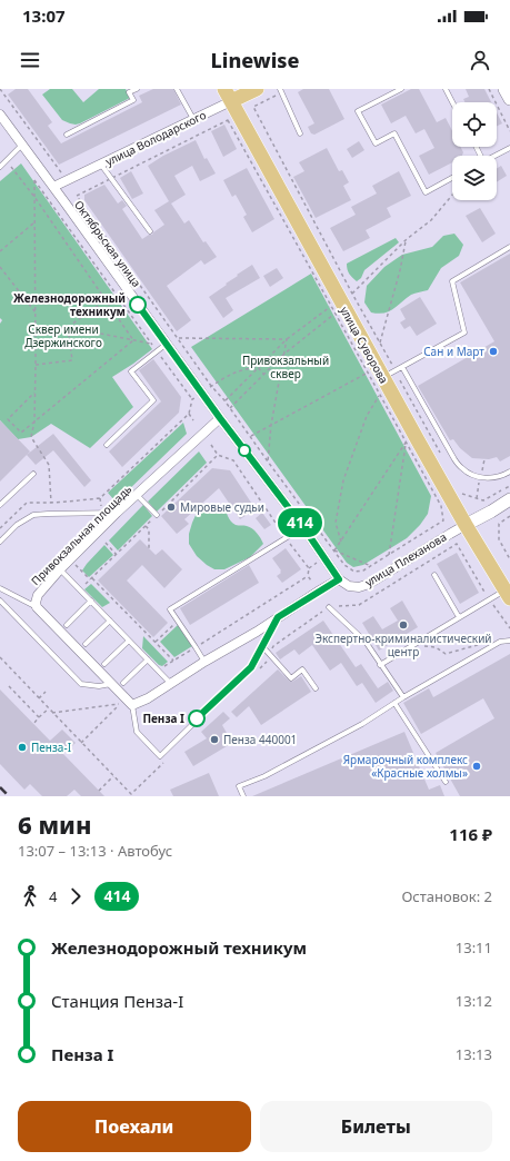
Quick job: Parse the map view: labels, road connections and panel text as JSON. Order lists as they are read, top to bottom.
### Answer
{
  "streets": {
    "main road": ["улица Володарского", "улица Суворова", "улица Плеханова"],
    "street": ["Октябрьская улица", "Привокзальная площадь"]
  },
  "crossings": [
    ["улица Володарского", "Октябрьская улица"],
    ["улица Володарского", "улица Суворова"],
    ["Октябрьская улица", "Привокзальная площадь"],
    ["Октябрьская улица", "улица Плеханова"],
    ["улица Суворова", "улица Плеханова"]
  ],
  "parks": ["Сквер имени Дзержинского", "Привокзальный сквер"],
  "places": [
    "Железнодорожный техникум",
    "Сан и Март",
    "Мировые судьи",
    "Экспертно-криминалистический центр",
    "Пенза I",
    "Пенза 440001",
    "Пенза-I",
    "Ярмарочный комплекс «Красные холмы»"
  ],
  "lines": ["bus line 414"],
  "page": {
    "status": "13:07",
    "header": "Linewise",
    "on_map": "414",
    "heading": ["6 мин", "13:07 – 13:13 · Автобус", "116 ₽"],
    "legs": ["4", "414", "Остановок: 2"],
    "list": [
      {
        "name": "Железнодорожный техникум",
        "value": "13:11"
      },
      {
        "name": "Станция Пенза-I",
        "value": "13:12"
      },
      {
        "name": "Пенза I",
        "value": "13:13"
      }
    ],
    "buttons": ["Поехали", "Билеты"]
  }
}
